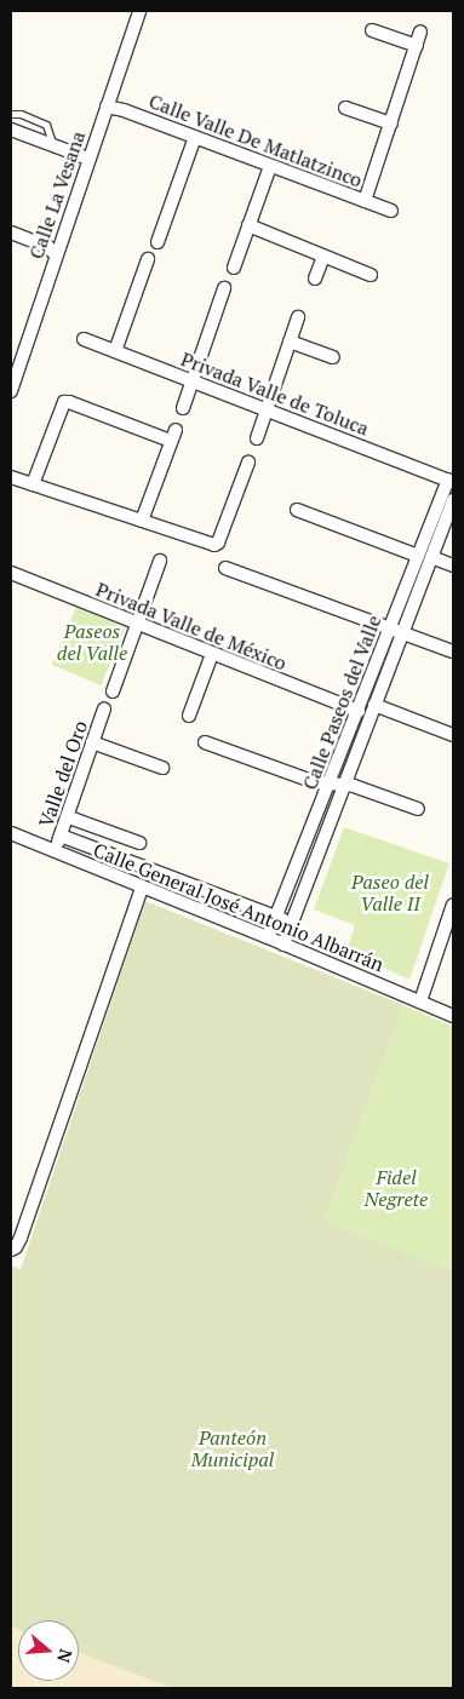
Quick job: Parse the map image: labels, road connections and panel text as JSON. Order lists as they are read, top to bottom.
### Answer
{
  "streets": {
    "street": [
      "Calle Valle De Matlatzinco",
      "Calle La Vesana",
      "Privada Valle de Toluca",
      "Privada Valle de México",
      "Calle Paseos del Valle",
      "Valle del Oro",
      "Calle General José Antonio Albarrán"
    ]
  },
  "crossings": [
    ["Calle Valle De Matlatzinco", "Calle La Vesana"],
    ["Privada Valle de Toluca", "Calle Paseos del Valle"],
    ["Privada Valle de México", "Calle Paseos del Valle"],
    ["Calle Paseos del Valle", "Calle General José Antonio Albarrán"],
    ["Valle del Oro", "Calle General José Antonio Albarrán"]
  ],
  "parks": [
    "Paseos del Valle",
    "Paseo del Valle II",
    "Fidel Negrete",
    "Panteón Municipal"
  ],
  "north": "right"
}
